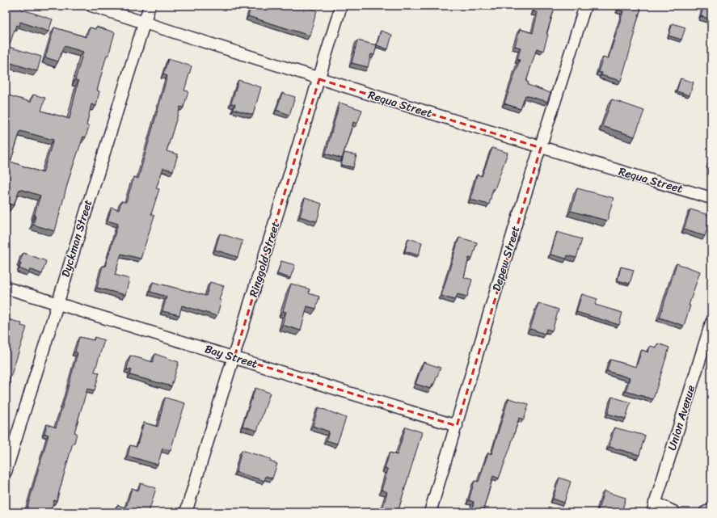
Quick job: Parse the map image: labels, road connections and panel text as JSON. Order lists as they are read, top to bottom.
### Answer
{
  "streets": {
    "street": [
      "Requa Street",
      "Dyckman Street",
      "Depew Street",
      "Ringgold Street",
      "Bay Street",
      "Union Avenue"
    ]
  },
  "crossings": [
    ["Requa Street", "Dyckman Street"],
    ["Requa Street", "Depew Street"],
    ["Requa Street", "Ringgold Street"],
    ["Dyckman Street", "Bay Street"],
    ["Depew Street", "Bay Street"],
    ["Ringgold Street", "Bay Street"]
  ]
}
